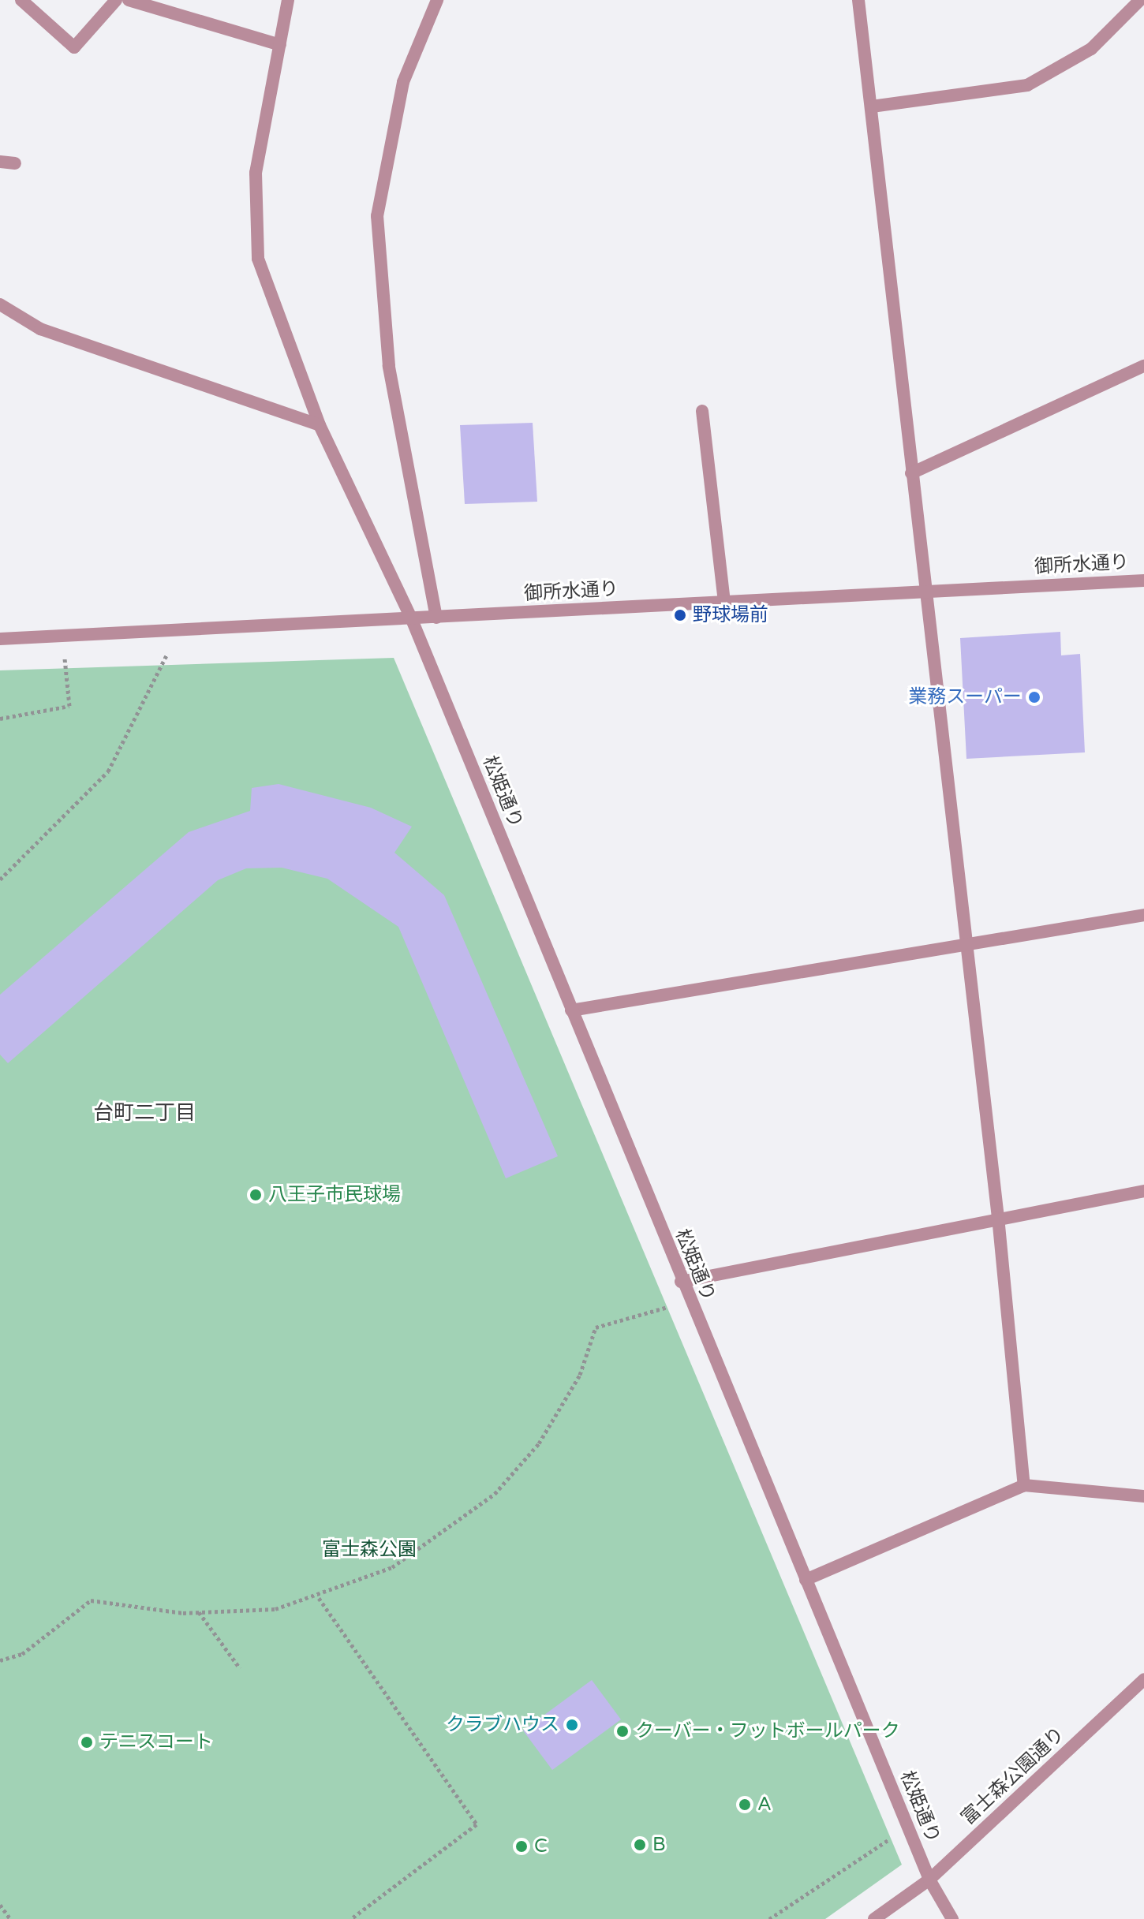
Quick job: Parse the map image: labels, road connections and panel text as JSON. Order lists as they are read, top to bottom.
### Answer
{
  "streets": {
    "street": ["御所水通り", "松姫通り", "富士森公園通り"]
  },
  "crossings": [
    ["御所水通り", "松姫通り"],
    ["松姫通り", "富士森公園通り"]
  ],
  "districts": ["台町二丁目"],
  "parks": ["富士森公園"],
  "places": [
    "野球場前",
    "業務スーパー",
    "八王子市民球場",
    "クラブハウス",
    "クーバー・フットボールパーク",
    "テニスコート",
    "A",
    "B",
    "C"
  ]
}
